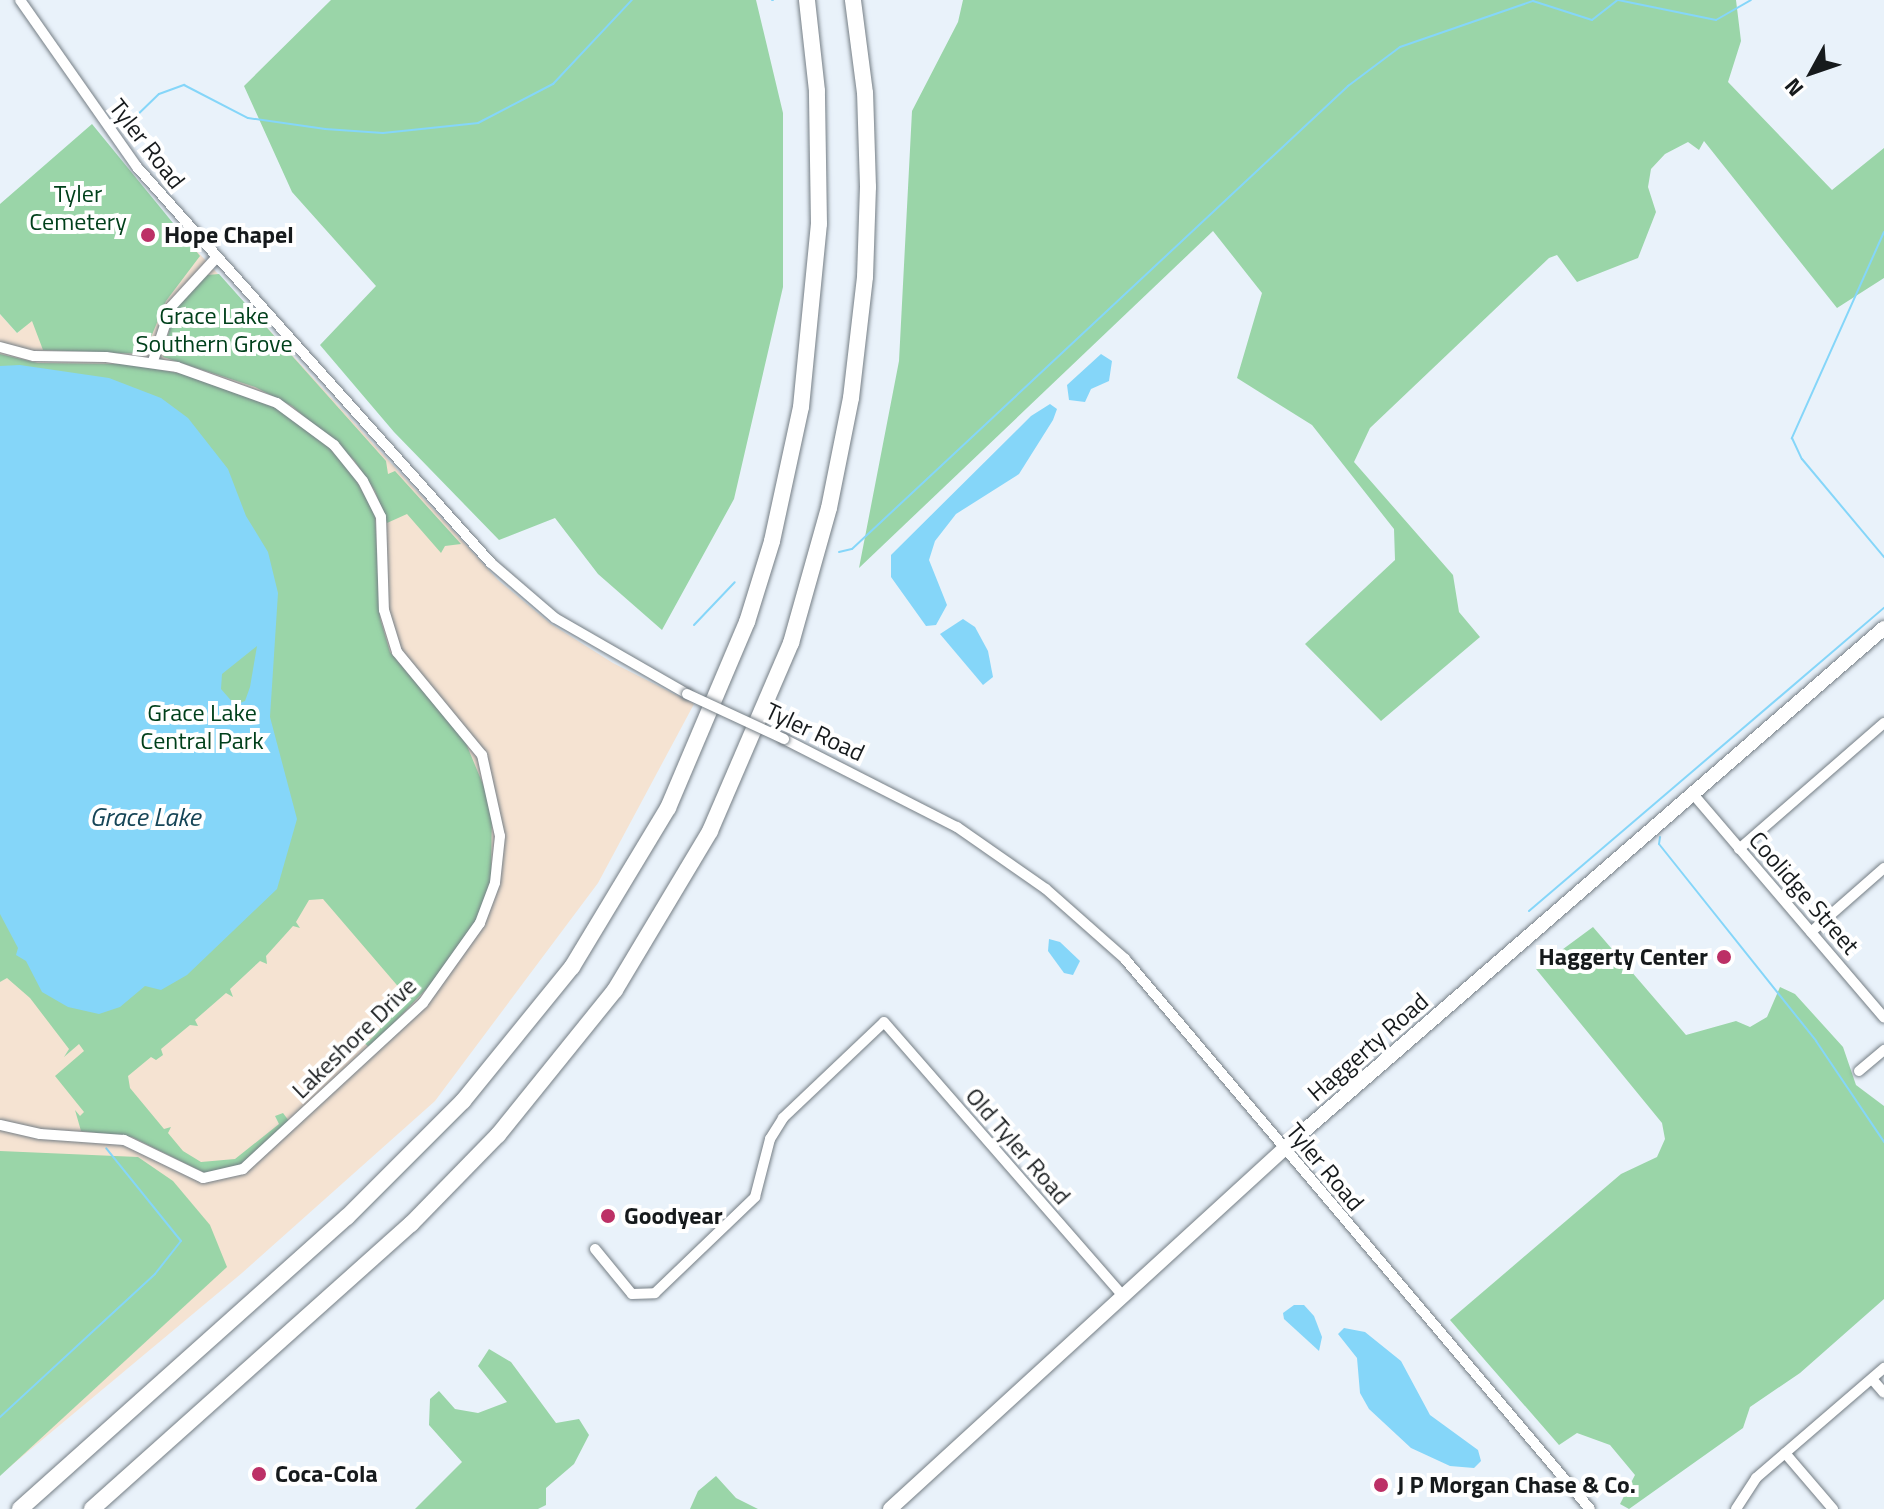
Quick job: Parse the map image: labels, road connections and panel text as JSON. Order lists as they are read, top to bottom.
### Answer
{
  "streets": {
    "main road": ["Haggerty Road"],
    "street": [
      "Tyler Road",
      "Coolidge Street",
      "Lakeshore Drive",
      "Old Tyler Road"
    ]
  },
  "crossings": [
    ["Tyler Road", "Haggerty Road"],
    ["Coolidge Street", "Haggerty Road"],
    ["Haggerty Road", "Old Tyler Road"]
  ],
  "water": ["Grace Lake"],
  "parks": ["Tyler Cemetery", "Grace Lake Southern Grove", "Grace Lake Central Park"],
  "places": [
    "Hope Chapel",
    "Haggerty Center",
    "Goodyear",
    "Coca-Cola",
    "J P Morgan Chase & Co."
  ],
  "north": "bottom left"
}
